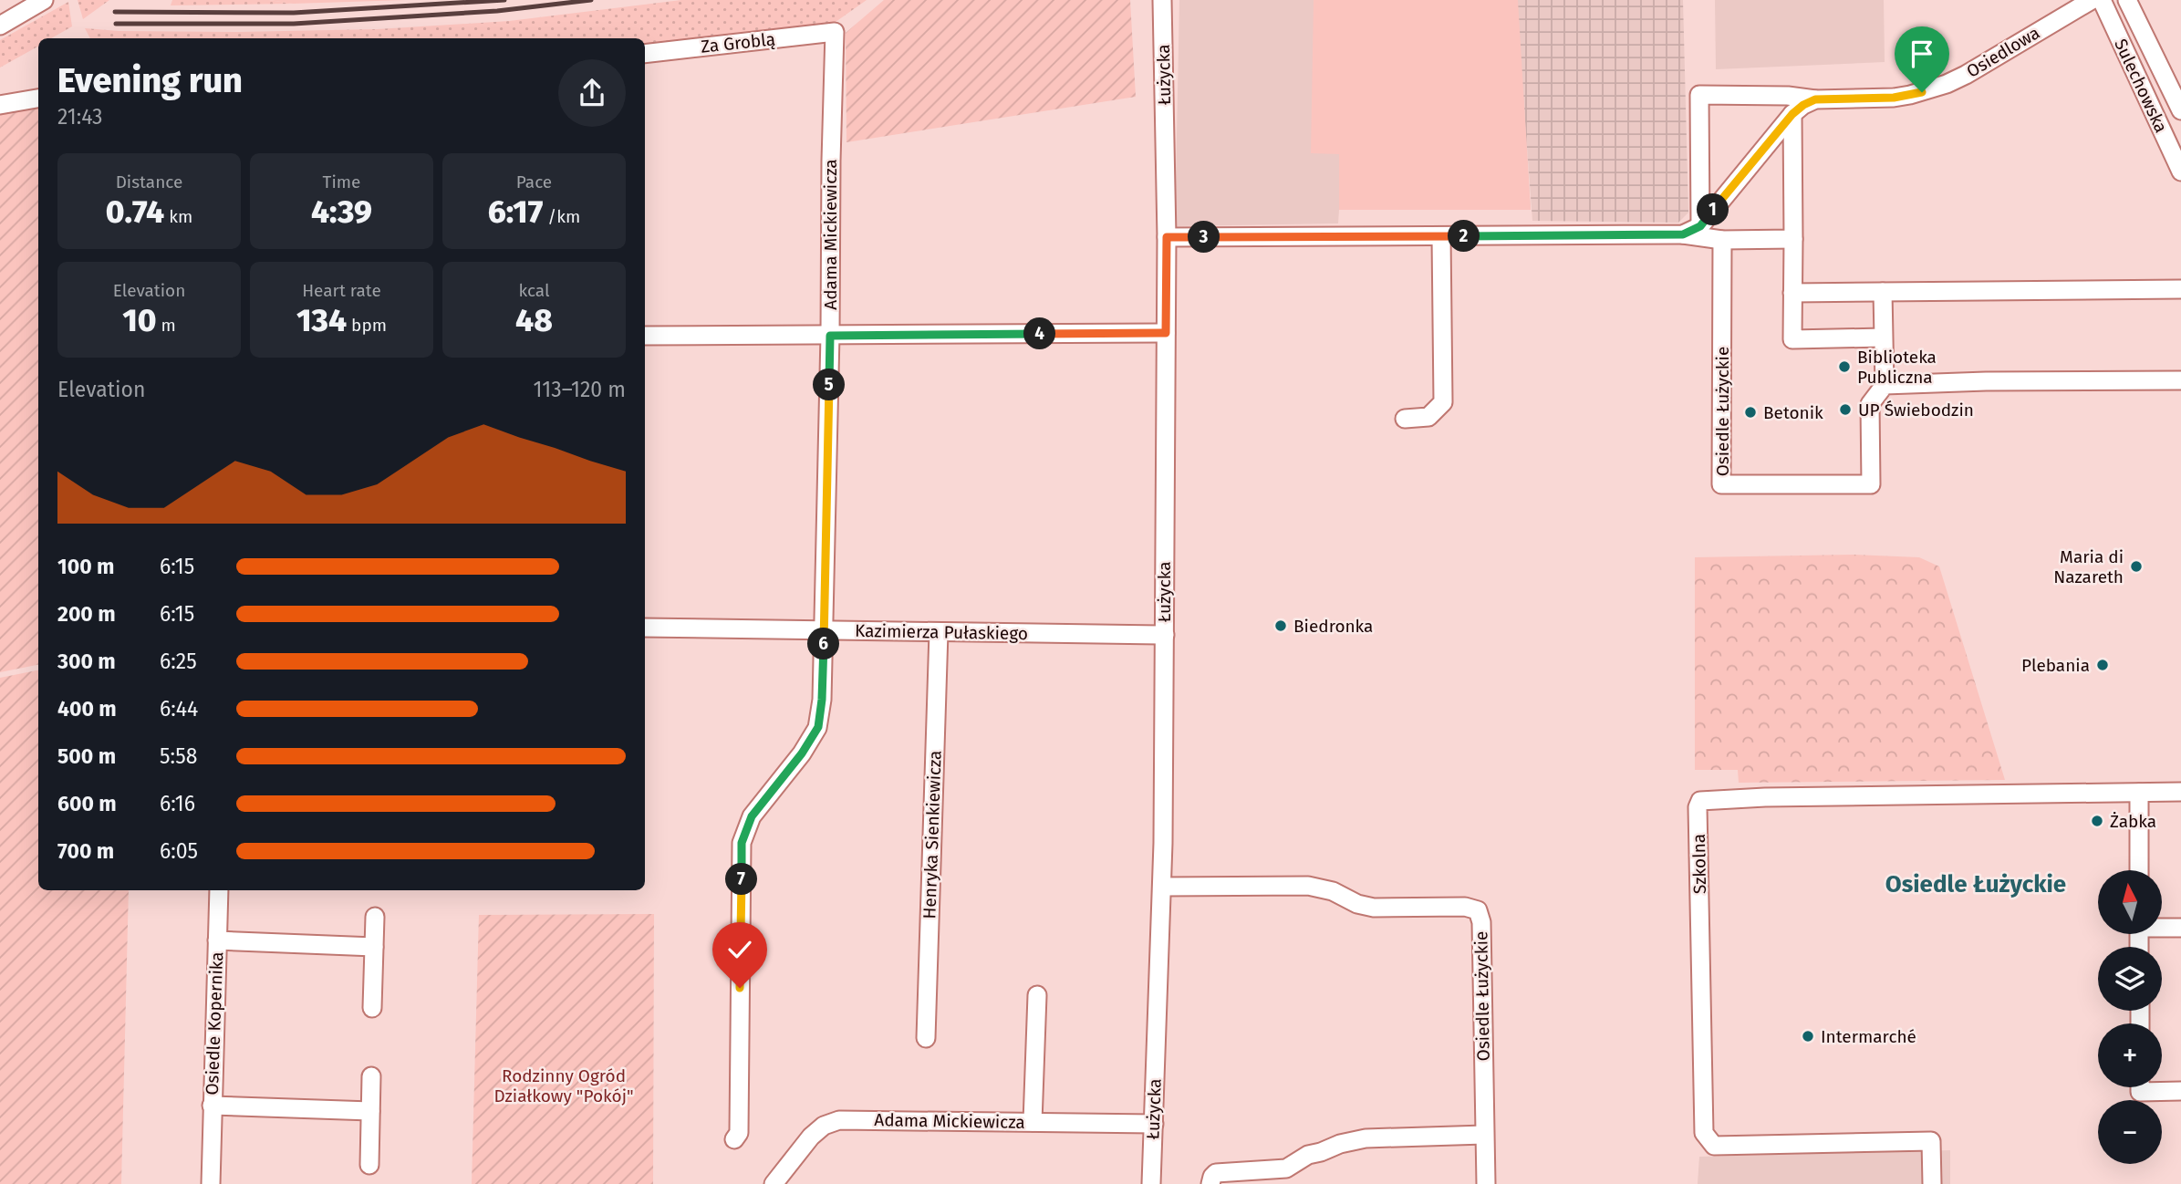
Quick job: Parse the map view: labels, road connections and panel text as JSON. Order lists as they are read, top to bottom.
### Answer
{
  "streets": {
    "street": [
      "Za Groblą",
      "Osiedlowa",
      "Łużycka",
      "Sulechowska",
      "Adama Mickiewicza",
      "Osiedle Łużyckie",
      "Kazimierza Pułaskiego",
      "Henryka Sienkiewicza",
      "Szkolna",
      "Osiedle Kopernika"
    ]
  },
  "crossings": [
    ["Za Groblą", "Adama Mickiewicza"],
    ["Łużycka", "Adama Mickiewicza"],
    ["Łużycka", "Osiedle Łużyckie"],
    ["Łużycka", "Kazimierza Pułaskiego"],
    ["Adama Mickiewicza", "Kazimierza Pułaskiego"],
    ["Kazimierza Pułaskiego", "Henryka Sienkiewicza"]
  ],
  "districts": ["Osiedle Łużyckie"],
  "parks": ["Rodzinny Ogród Działkowy \"Pokój\""],
  "places": [
    "Biblioteka Publiczna",
    "UP Świebodzin",
    "Betonik",
    "Maria di Nazareth",
    "Biedronka",
    "Plebania",
    "Żabka",
    "Intermarché"
  ],
  "north": "top",
  "page": {
    "heading": ["Evening run", "21:43"],
    "stats": [
      ["Distance", "0.74 km"],
      ["Time", "4:39"],
      ["Pace", "6:17 /km"],
      ["Elevation", "10 m"],
      ["Heart rate", "134 bpm"],
      ["kcal", "48"]
    ],
    "pins": [
      "1",
      "2",
      "3",
      "4",
      "5",
      "6",
      "7"
    ],
    "chart": ["Elevation", "113–120 m"],
    "list": [
      {
        "name": "100 m",
        "note": "6:15"
      },
      {
        "name": "200 m",
        "note": "6:15"
      },
      {
        "name": "300 m",
        "note": "6:25"
      },
      {
        "name": "400 m",
        "note": "6:44"
      },
      {
        "name": "500 m",
        "note": "5:58"
      },
      {
        "name": "600 m",
        "note": "6:16"
      },
      {
        "name": "700 m",
        "note": "6:05"
      }
    ],
    "map_buttons": ["+", "−"]
  }
}
